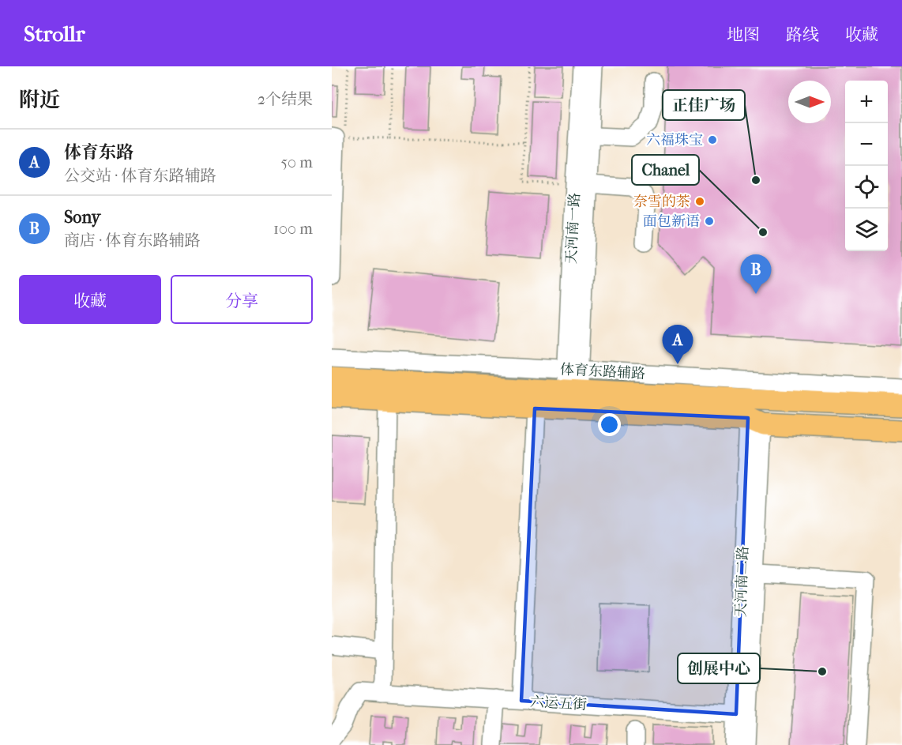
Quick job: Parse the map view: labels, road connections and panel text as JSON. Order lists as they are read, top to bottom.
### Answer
{
  "streets": {
    "street": [
      "天河南一路",
      "体育东路辅路",
      "天河南二路",
      "六运五街"
    ]
  },
  "crossings": [
    ["天河南一路", "体育东路辅路"],
    ["天河南二路", "六运五街"]
  ],
  "places": [
    "六福珠宝",
    "正佳广场",
    "奈雪的茶",
    "面包新语",
    "Chanel",
    "创展中心"
  ],
  "north": "right",
  "page": {
    "header": "Strollr",
    "nav": ["地图", "路线", "收藏"],
    "heading": ["附近", "2个结果"],
    "map_buttons": ["+", "−"],
    "list": [
      {
        "mark": "A",
        "name": "体育东路",
        "note": "公交站 · 体育东路辅路",
        "value": "50 m"
      },
      {
        "mark": "B",
        "name": "Sony",
        "note": "商店 · 体育东路辅路",
        "value": "100 m"
      }
    ],
    "pins": ["B", "A"],
    "buttons": ["收藏", "分享"]
  }
}
